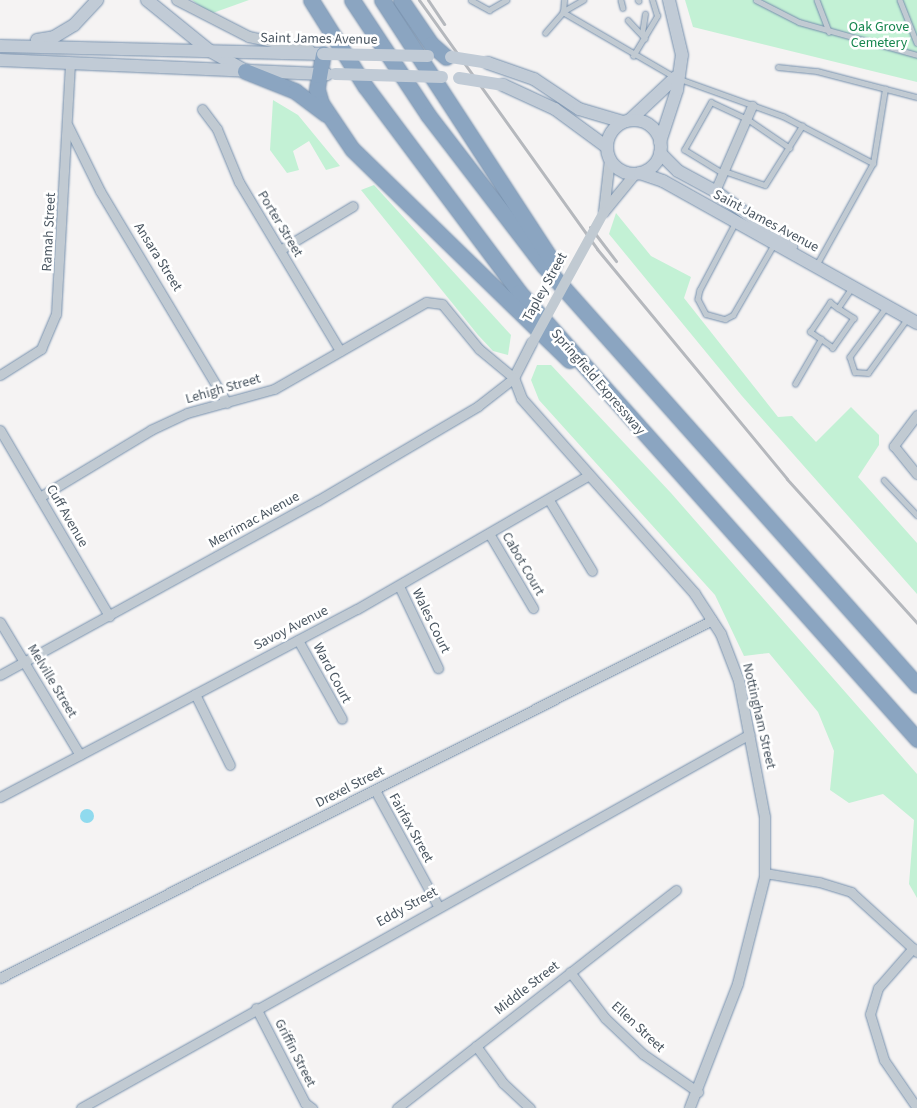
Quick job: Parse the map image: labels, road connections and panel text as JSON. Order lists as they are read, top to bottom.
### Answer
{
  "streets": {
    "highway": ["Springfield Expressway"],
    "main road": ["Saint James Avenue"],
    "street": [
      "Porter Street",
      "Ramah Street",
      "Ansara Street",
      "Tapley Street",
      "Lehigh Street",
      "Cuff Avenue",
      "Merrimac Avenue",
      "Cabot Court",
      "Wales Court",
      "Savoy Avenue",
      "Ward Court",
      "Melville Street",
      "Nottingham Street",
      "Drexel Street",
      "Fairfax Street",
      "Eddy Street",
      "Middle Street",
      "Ellen Street",
      "Griffin Street"
    ]
  },
  "crossings": [
    ["Saint James Avenue", "Tapley Street"],
    ["Porter Street", "Lehigh Street"],
    ["Ramah Street", "Ansara Street"],
    ["Ansara Street", "Lehigh Street"],
    ["Tapley Street", "Merrimac Avenue"],
    ["Tapley Street", "Nottingham Street"],
    ["Lehigh Street", "Cuff Avenue"],
    ["Lehigh Street", "Nottingham Street"],
    ["Cuff Avenue", "Merrimac Avenue"],
    ["Merrimac Avenue", "Melville Street"],
    ["Merrimac Avenue", "Nottingham Street"],
    ["Cabot Court", "Savoy Avenue"],
    ["Wales Court", "Savoy Avenue"],
    ["Savoy Avenue", "Ward Court"],
    ["Savoy Avenue", "Melville Street"],
    ["Savoy Avenue", "Nottingham Street"],
    ["Nottingham Street", "Drexel Street"],
    ["Nottingham Street", "Eddy Street"],
    ["Nottingham Street", "Ellen Street"],
    ["Drexel Street", "Fairfax Street"],
    ["Fairfax Street", "Eddy Street"],
    ["Eddy Street", "Griffin Street"],
    ["Middle Street", "Ellen Street"]
  ],
  "parks": ["Oak Grove Cemetery"]
}
